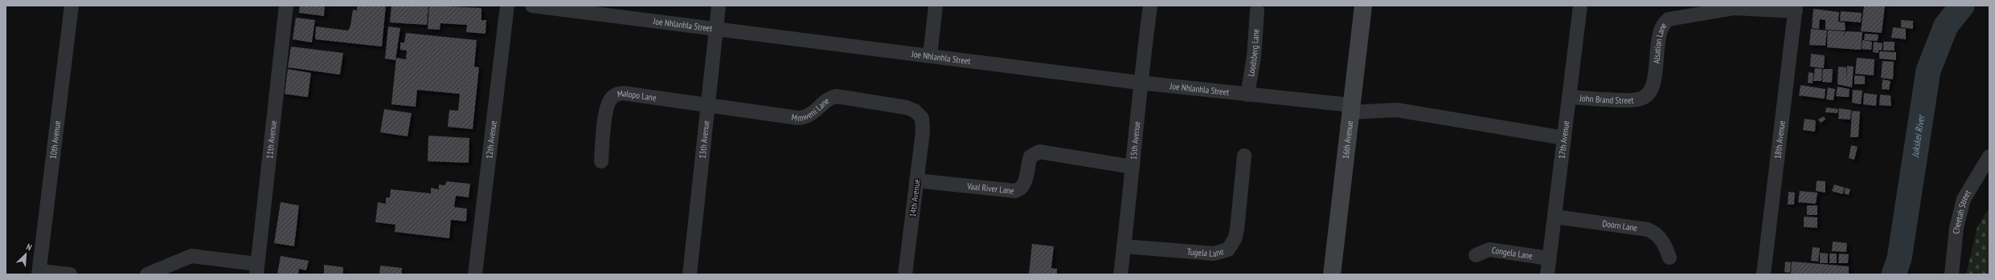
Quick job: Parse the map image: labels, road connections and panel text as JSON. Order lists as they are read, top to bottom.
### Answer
{
  "streets": {
    "street": [
      "Joe Nhlanhla Street",
      "Alsation Lane",
      "Loodsberg Lane",
      "Malopo Lane",
      "John Brand Street",
      "Mmweni Lane",
      "10th Avenue",
      "12th Avenue",
      "15th Avenue",
      "16th Avenue",
      "11th Avenue",
      "13th Avenue",
      "17th Avenue",
      "18th Avenue",
      "Vaal River Lane",
      "14th Avenue",
      "Cheetah Street",
      "Doorn Lane",
      "Tugela Lane",
      "Congela Lane"
    ]
  },
  "crossings": [
    ["Joe Nhlanhla Street", "Loodsberg Lane"],
    ["Joe Nhlanhla Street", "15th Avenue"],
    ["Joe Nhlanhla Street", "16th Avenue"],
    ["Joe Nhlanhla Street", "13th Avenue"],
    ["Joe Nhlanhla Street", "17th Avenue"],
    ["Alsation Lane", "John Brand Street"],
    ["Alsation Lane", "18th Avenue"],
    ["Malopo Lane", "Mmweni Lane"],
    ["Malopo Lane", "13th Avenue"],
    ["John Brand Street", "17th Avenue"],
    ["Mmweni Lane", "13th Avenue"],
    ["Mmweni Lane", "14th Avenue"],
    ["15th Avenue", "Vaal River Lane"],
    ["15th Avenue", "Tugela Lane"],
    ["17th Avenue", "Doorn Lane"],
    ["17th Avenue", "Congela Lane"],
    ["Vaal River Lane", "14th Avenue"]
  ],
  "water": ["Jukskei River"],
  "north": "top right"
}
